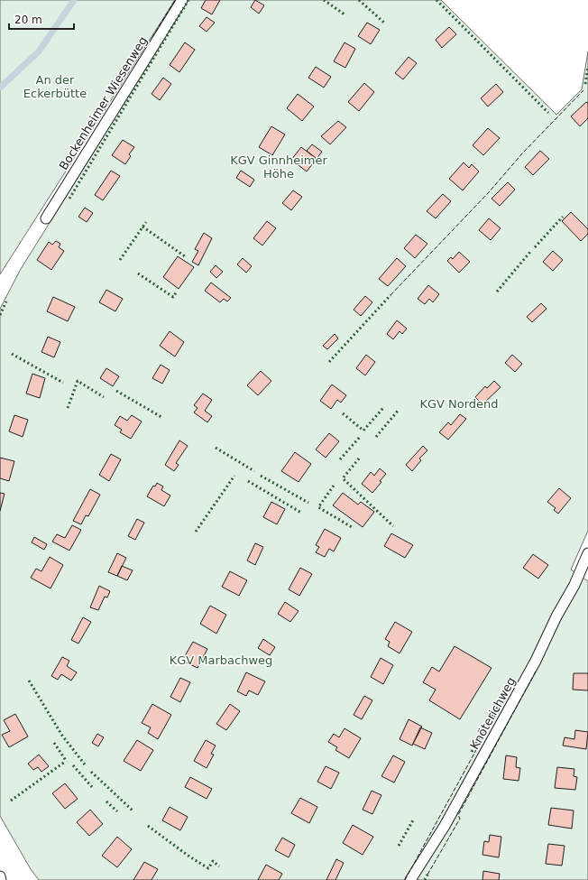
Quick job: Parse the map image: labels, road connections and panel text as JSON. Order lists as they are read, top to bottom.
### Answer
{
  "streets": {
    "lane": ["Bockenheimer Wiesenweg", "Knöterichweg"]
  },
  "parks": [
    "An der Eckerbütte",
    "KGV Ginnheimer Höhe",
    "KGV Nordend",
    "KGV Marbachweg"
  ],
  "scale_bar": "20 m"
}
